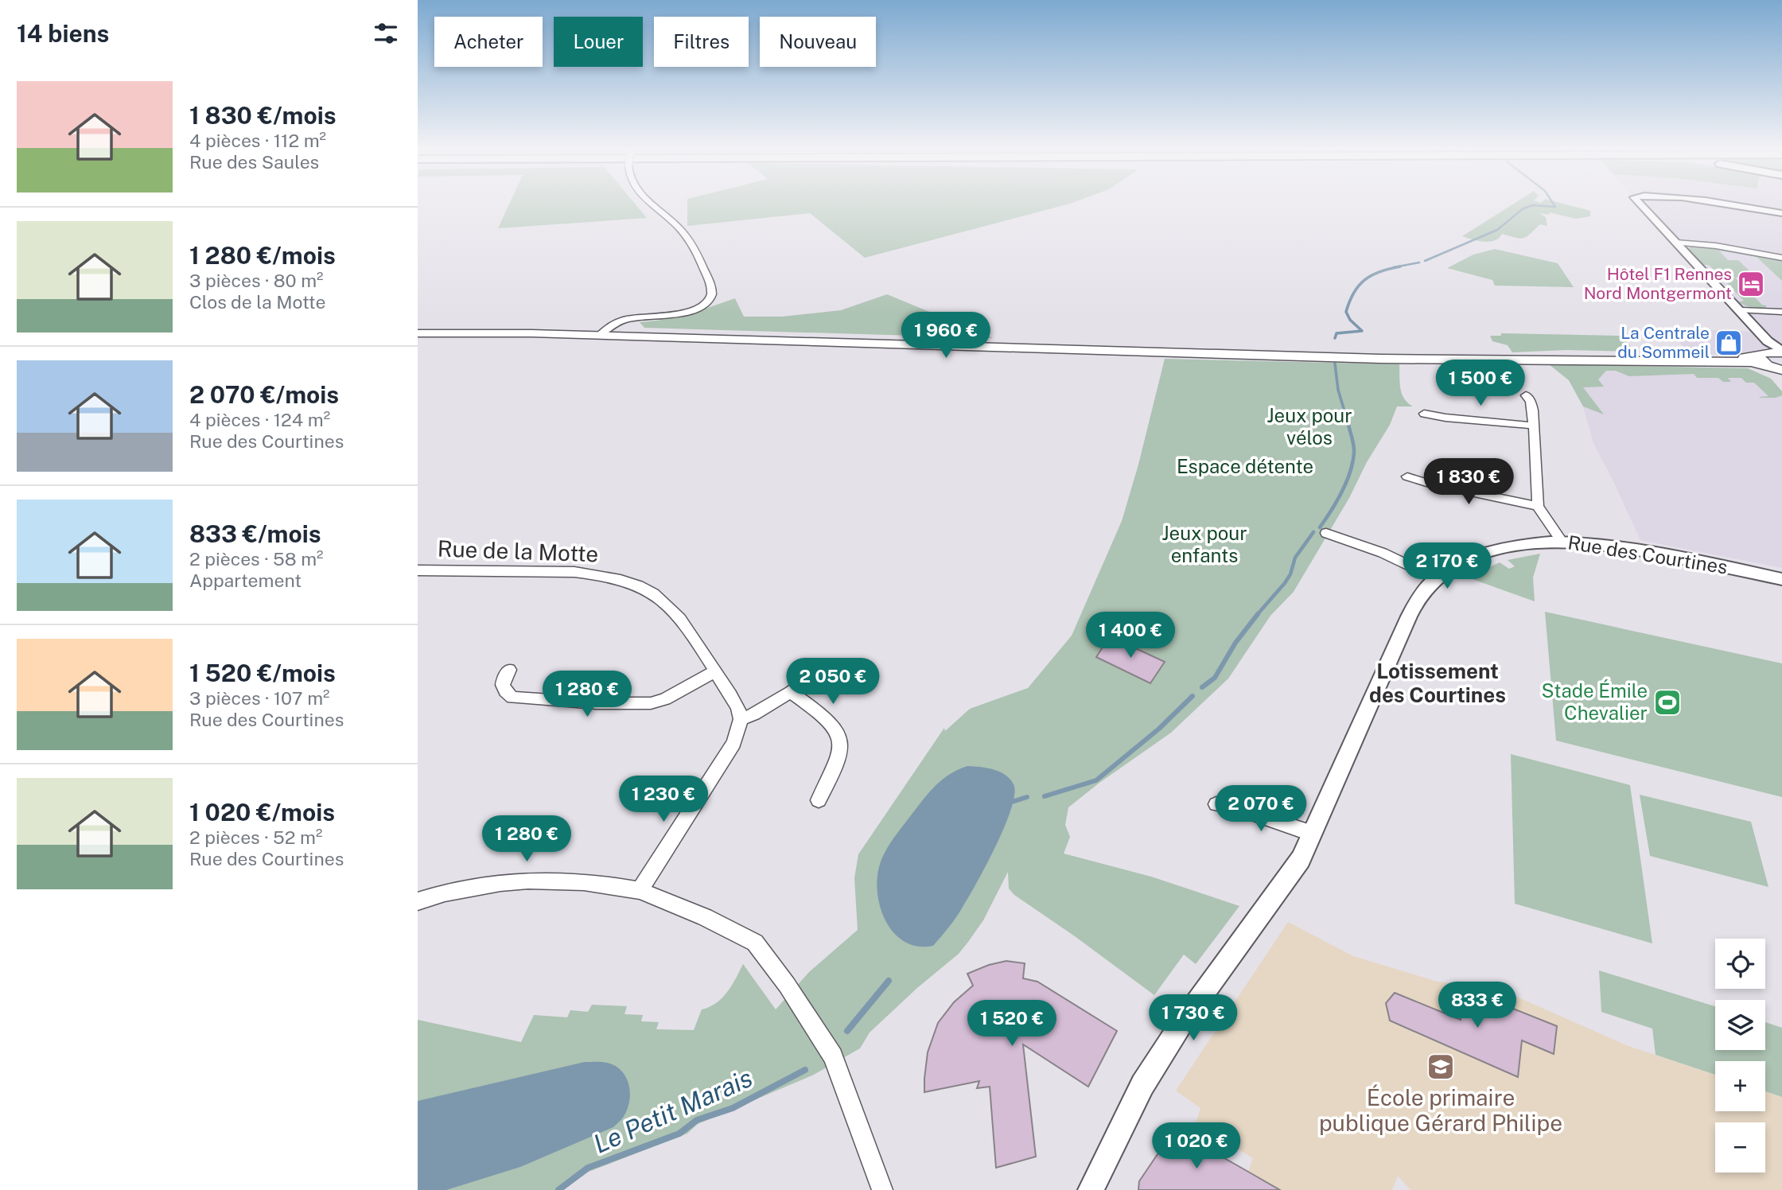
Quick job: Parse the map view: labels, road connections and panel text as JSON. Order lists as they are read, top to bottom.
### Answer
{
  "streets": {
    "street": ["Rue de la Motte", "Rue des Courtines"]
  },
  "districts": ["Lotissement des Courtines"],
  "water": ["Le Petit Marais"],
  "parks": ["Jeux pour vélos", "Espace détente", "Jeux pour enfants"],
  "places": {
    "hotel": ["Hôtel F1 Rennes Nord Montgermont"],
    "shop": ["La Centrale du Sommeil"],
    "sports": ["Stade Émile Chevalier"],
    "school or university": ["École primaire publique Gérard Philipe"]
  },
  "page": {
    "heading": "14 biens",
    "chip": [
      "Acheter",
      "Louer",
      "Filtres",
      "Nouveau"
    ],
    "list": [
      {
        "name": "1 830 €/mois",
        "note": "4 pièces · 112 m² · Rue des Saules"
      },
      {
        "name": "1 280 €/mois",
        "note": "3 pièces · 80 m² · Clos de la Motte"
      },
      {
        "name": "2 070 €/mois",
        "note": "4 pièces · 124 m² · Rue des Courtines"
      },
      {
        "name": "833 €/mois",
        "note": "2 pièces · 58 m² · Appartement"
      },
      {
        "name": "1 520 €/mois",
        "note": "3 pièces · 107 m² · Rue des Courtines"
      },
      {
        "name": "1 020 €/mois",
        "note": "2 pièces · 52 m² · Rue des Courtines"
      }
    ],
    "price": [
      "1 960 €",
      "1 500 €",
      "1 830 €",
      "2 170 €",
      "1 400 €",
      "2 050 €",
      "1 280 €",
      "1 230 €",
      "2 070 €",
      "1 280 €",
      "833 €",
      "1 730 €",
      "1 520 €",
      "1 020 €"
    ],
    "map_buttons": ["+", "−"]
  }
}
